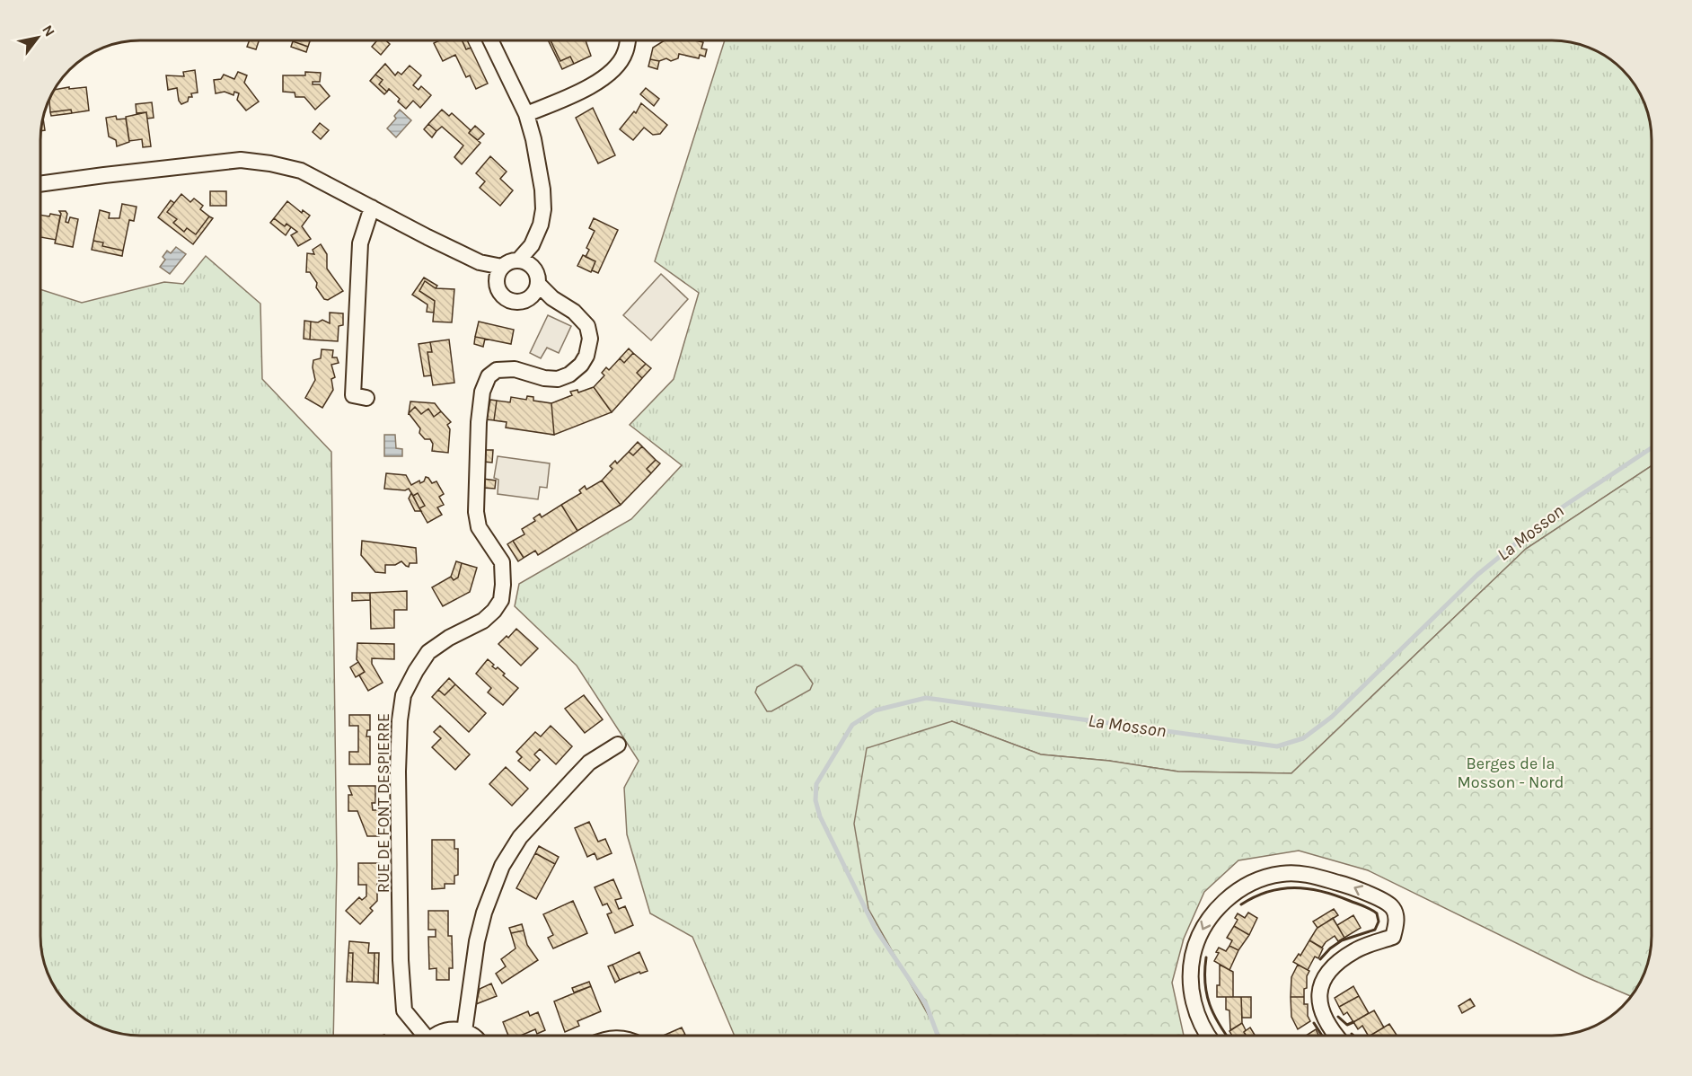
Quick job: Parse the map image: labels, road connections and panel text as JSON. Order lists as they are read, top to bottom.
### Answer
{
  "streets": {
    "street": ["RUE DE FONT DESPIERRE"]
  },
  "water": ["La Mosson"],
  "parks": ["Berges de la Mosson - Nord"],
  "north": "top right"
}
